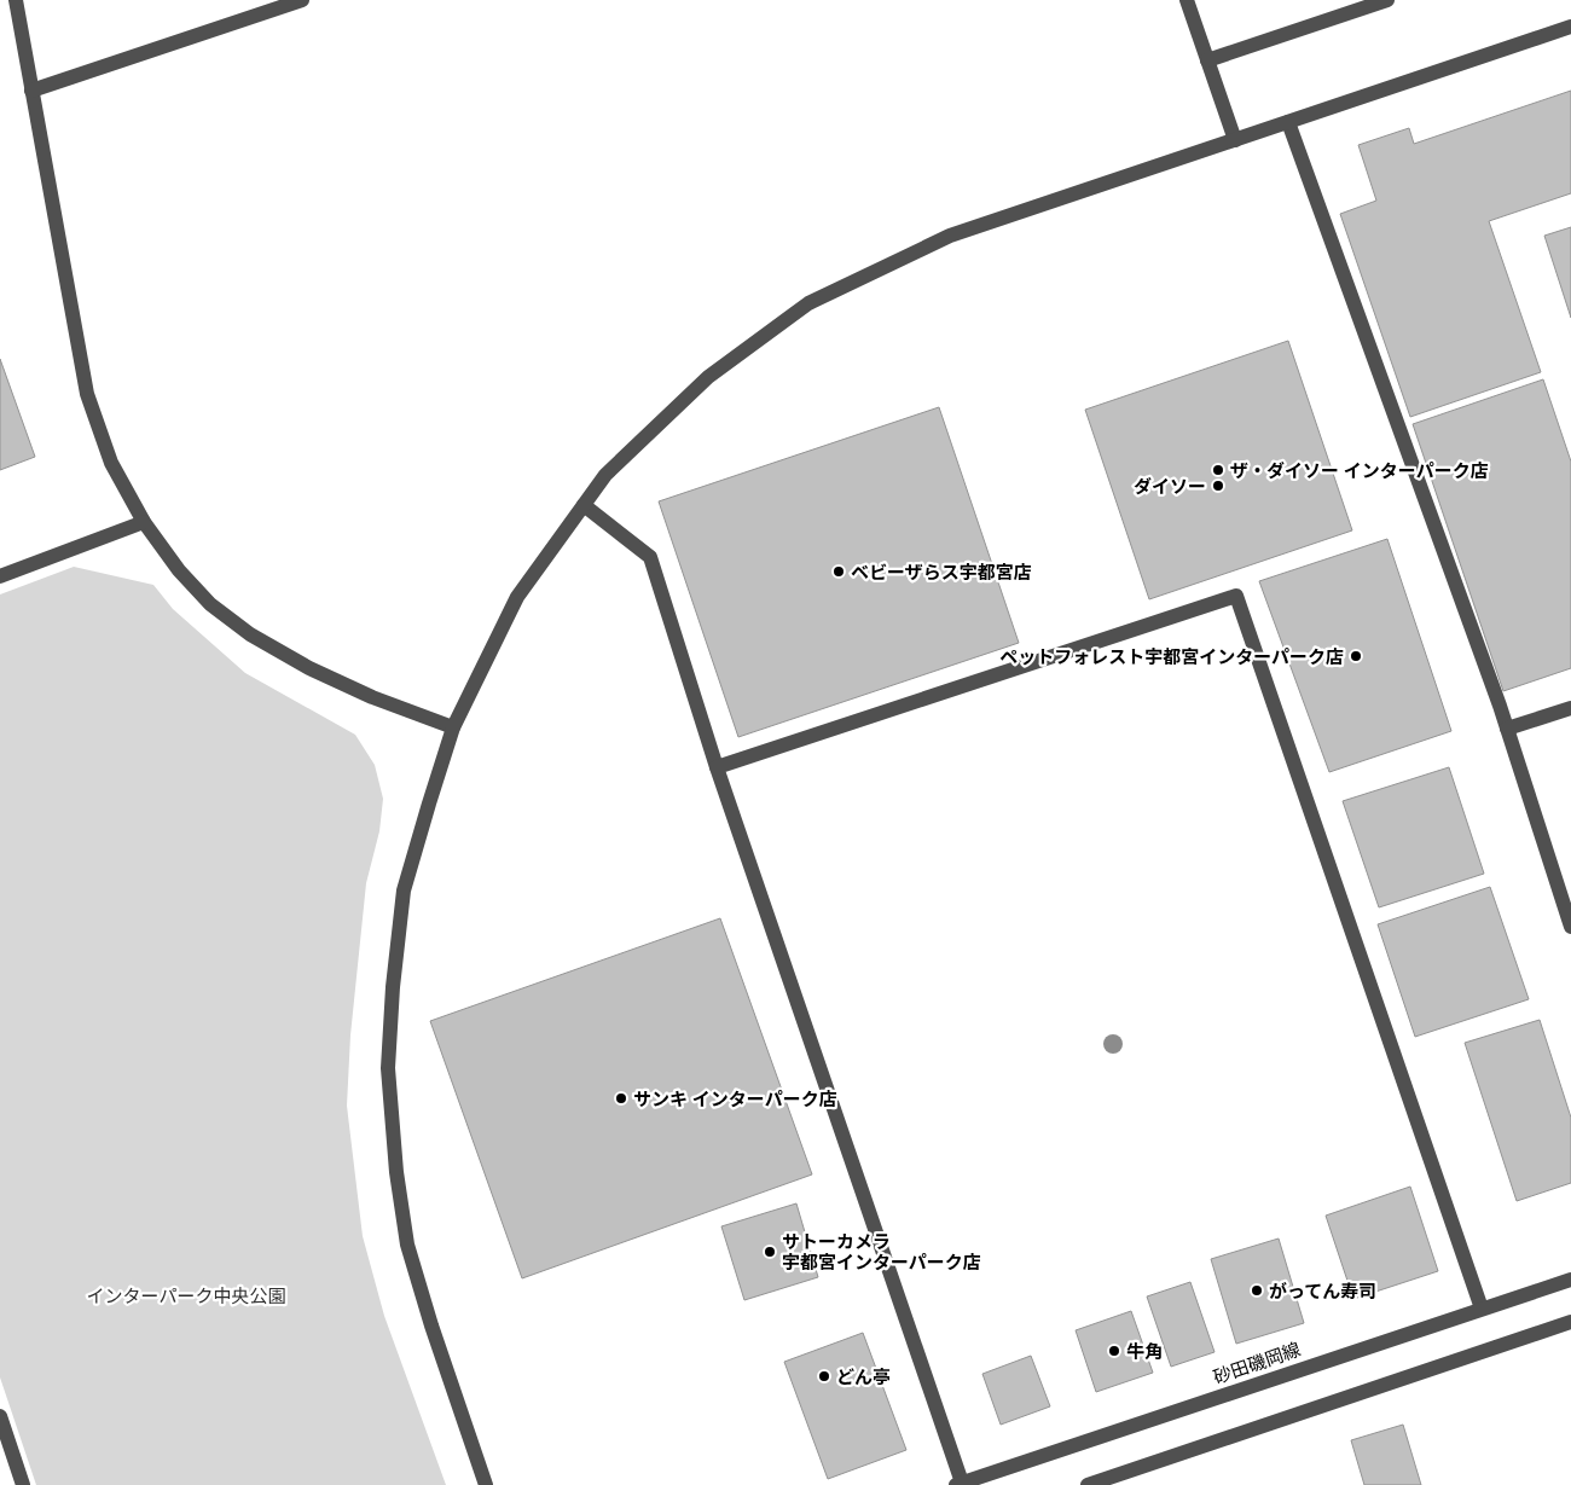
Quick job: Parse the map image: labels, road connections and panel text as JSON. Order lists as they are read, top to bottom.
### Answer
{
  "streets": {
    "street": ["砂田磯岡線"]
  },
  "parks": ["インターパーク中央公園"],
  "places": [
    "ザ・ダイソー インターパーク店",
    "ダイソー",
    "ベビーザらス宇都宮店",
    "ペットフォレスト宇都宮インターパーク店",
    "サンキ インターパーク店",
    "サトーカメラ 宇都宮インターパーク店",
    "がってん寿司",
    "牛角",
    "どん亭"
  ]
}
